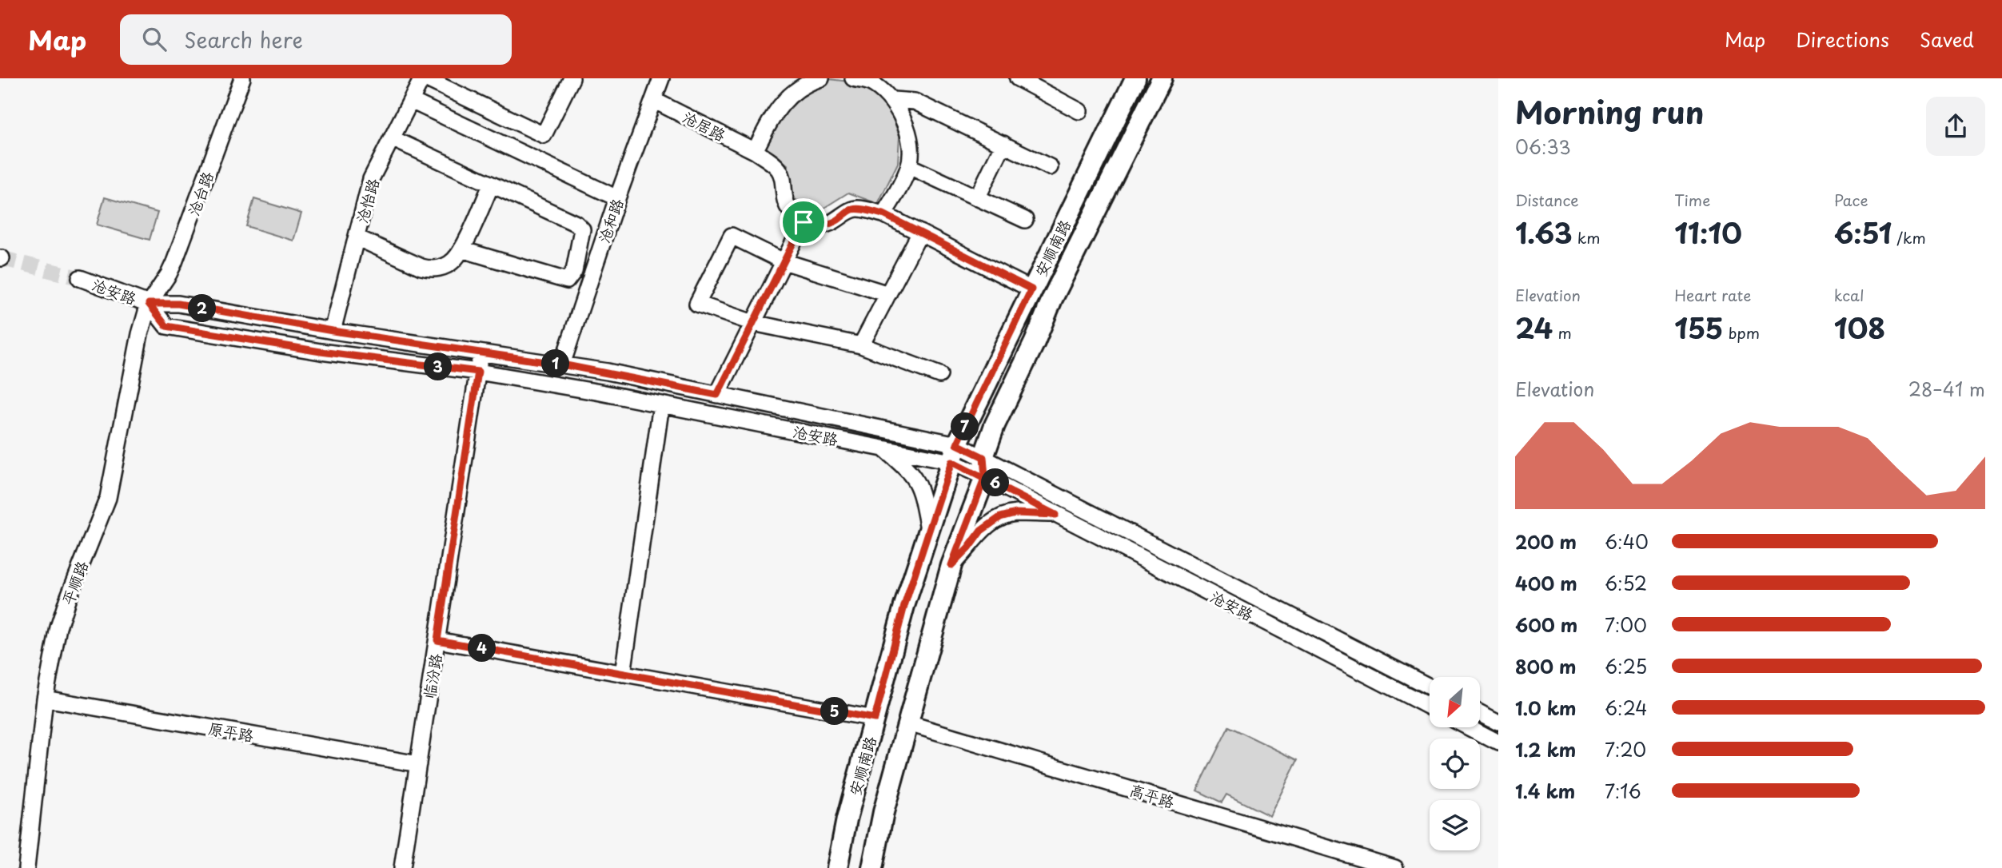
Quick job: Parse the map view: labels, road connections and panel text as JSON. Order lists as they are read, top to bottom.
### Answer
{
  "streets": {
    "main road": ["安顺南路"],
    "street": [
      "沧居路",
      "沧台路",
      "沧怡路",
      "沧和路",
      "沧安路",
      "平顺路",
      "临汾路",
      "原平路",
      "高平路"
    ]
  },
  "crossings": [
    ["沧居路", "沧和路"],
    ["沧台路", "沧安路"],
    ["沧台路", "平顺路"],
    ["沧怡路", "沧安路"],
    ["沧和路", "沧安路"],
    ["安顺南路", "沧安路"],
    ["安顺南路", "高平路"],
    ["沧安路", "平顺路"],
    ["沧安路", "临汾路"],
    ["平顺路", "原平路"],
    ["临汾路", "原平路"]
  ],
  "north": "bottom left",
  "page": {
    "header": "Map",
    "search": "Search here",
    "nav": ["Map", "Directions", "Saved"],
    "heading": ["Morning run", "06:33"],
    "stats": [
      ["Distance", "1.63 km"],
      ["Time", "11:10"],
      ["Pace", "6:51 /km"],
      ["Elevation", "24 m"],
      ["Heart rate", "155 bpm"],
      ["kcal", "108"]
    ],
    "pins": [
      "2",
      "1",
      "3",
      "7",
      "6",
      "4",
      "5"
    ],
    "chart": ["Elevation", "28–41 m"],
    "list": [
      {
        "name": "200 m",
        "note": "6:40"
      },
      {
        "name": "400 m",
        "note": "6:52"
      },
      {
        "name": "600 m",
        "note": "7:00"
      },
      {
        "name": "800 m",
        "note": "6:25"
      },
      {
        "name": "1.0 km",
        "note": "6:24"
      },
      {
        "name": "1.2 km",
        "note": "7:20"
      },
      {
        "name": "1.4 km",
        "note": "7:16"
      }
    ]
  }
}
